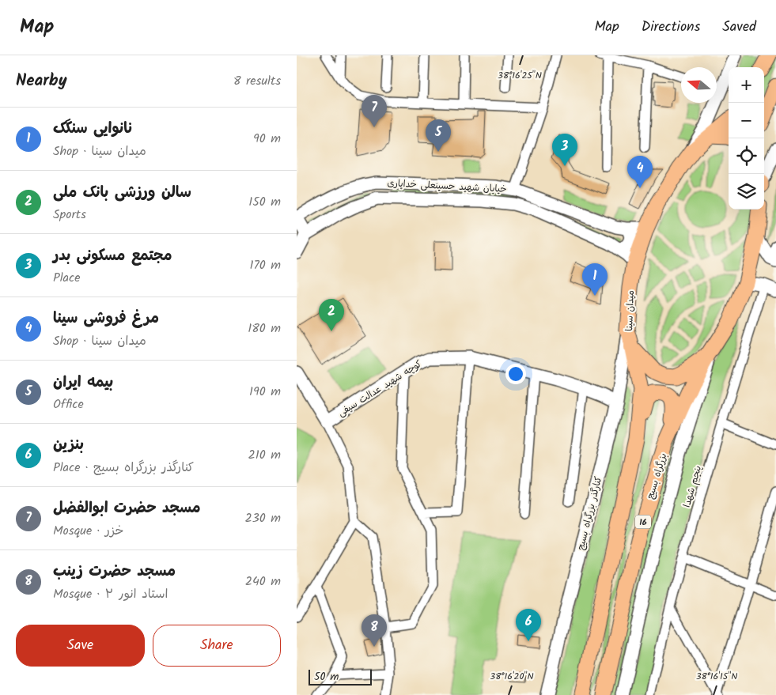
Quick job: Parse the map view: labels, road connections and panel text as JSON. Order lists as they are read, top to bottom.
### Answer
{
  "streets": {
    "highway": ["میدان سینا", "بزرگراه بسیج", "16"],
    "street": [
      "خیابان شهید حسینعلی خدایاری",
      "کوچه شهید عدالت سیفی",
      "پنجم شهدا",
      "کنارگذر بزرگراه بسیج"
    ]
  },
  "crossings": [
    ["خیابان شهید حسینعلی خدایاری", "میدان سینا"],
    ["میدان سینا", "بزرگراه بسیج"],
    ["میدان سینا", "کنارگذر بزرگراه بسیج"],
    ["میدان سینا", "16"],
    ["کوچه شهید عدالت سیفی", "کنارگذر بزرگراه بسیج"]
  ],
  "scale_bar": "50 m",
  "north": "left",
  "page": {
    "header": "Map",
    "nav": ["Map", "Directions", "Saved"],
    "heading": ["Nearby", "8 results"],
    "map_buttons": ["+", "−"],
    "pins": [
      "7",
      "5",
      "3",
      "4",
      "1",
      "2",
      "6",
      "8"
    ],
    "list": [
      {
        "mark": "1",
        "name": "نانوایی سنگک",
        "note": "Shop · میدان سینا",
        "value": "90 m"
      },
      {
        "mark": "2",
        "name": "سالن ورزشی بانک ملی",
        "note": "Sports",
        "value": "150 m"
      },
      {
        "mark": "3",
        "name": "مجتمع مسکونی بدر",
        "note": "Place",
        "value": "170 m"
      },
      {
        "mark": "4",
        "name": "مرغ فروشی سینا",
        "note": "Shop · میدان سینا",
        "value": "180 m"
      },
      {
        "mark": "5",
        "name": "بیمه ایران",
        "note": "Office",
        "value": "190 m"
      },
      {
        "mark": "6",
        "name": "بنزین",
        "note": "Place · کنارگذر بزرگراه بسیج",
        "value": "210 m"
      },
      {
        "mark": "7",
        "name": "مسجد حضرت ابوالفضل",
        "note": "Mosque · خزر",
        "value": "230 m"
      },
      {
        "mark": "8",
        "name": "مسجد حضرت زینب",
        "note": "Mosque · استاد انور ۲",
        "value": "240 m"
      }
    ],
    "buttons": ["Save", "Share"],
    "scale": "50 m"
  },
  "coordinates": ["38°16'25\"N", "38°16'20\"N", "38°16'15\"N"]
}
